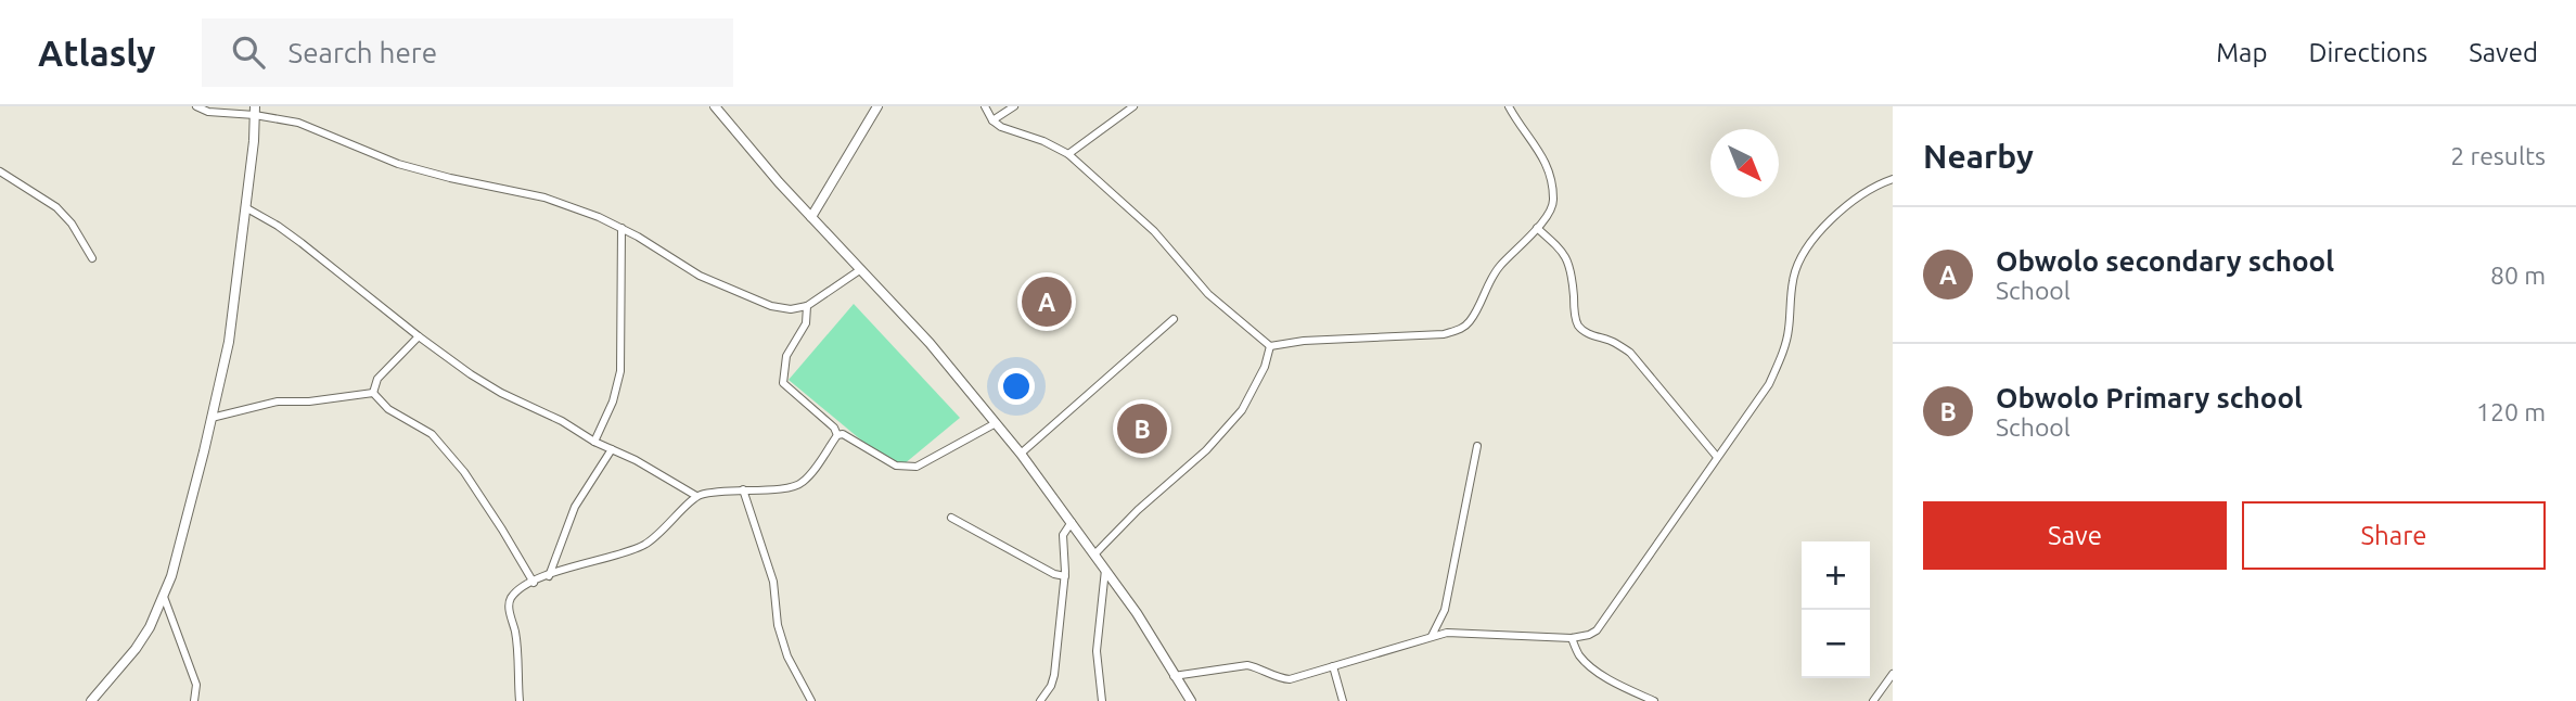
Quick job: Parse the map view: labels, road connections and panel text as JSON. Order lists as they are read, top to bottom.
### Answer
{
  "north": "bottom right",
  "page": {
    "header": "Atlasly",
    "search": "Search here",
    "nav": ["Map", "Directions", "Saved"],
    "heading": ["Nearby", "2 results"],
    "list": [
      {
        "mark": "A",
        "name": "Obwolo secondary school",
        "note": "School",
        "value": "80 m"
      },
      {
        "mark": "B",
        "name": "Obwolo Primary school",
        "note": "School",
        "value": "120 m"
      }
    ],
    "pins": ["A", "B"],
    "buttons": ["Save", "Share"],
    "map_buttons": ["+", "−"]
  }
}
